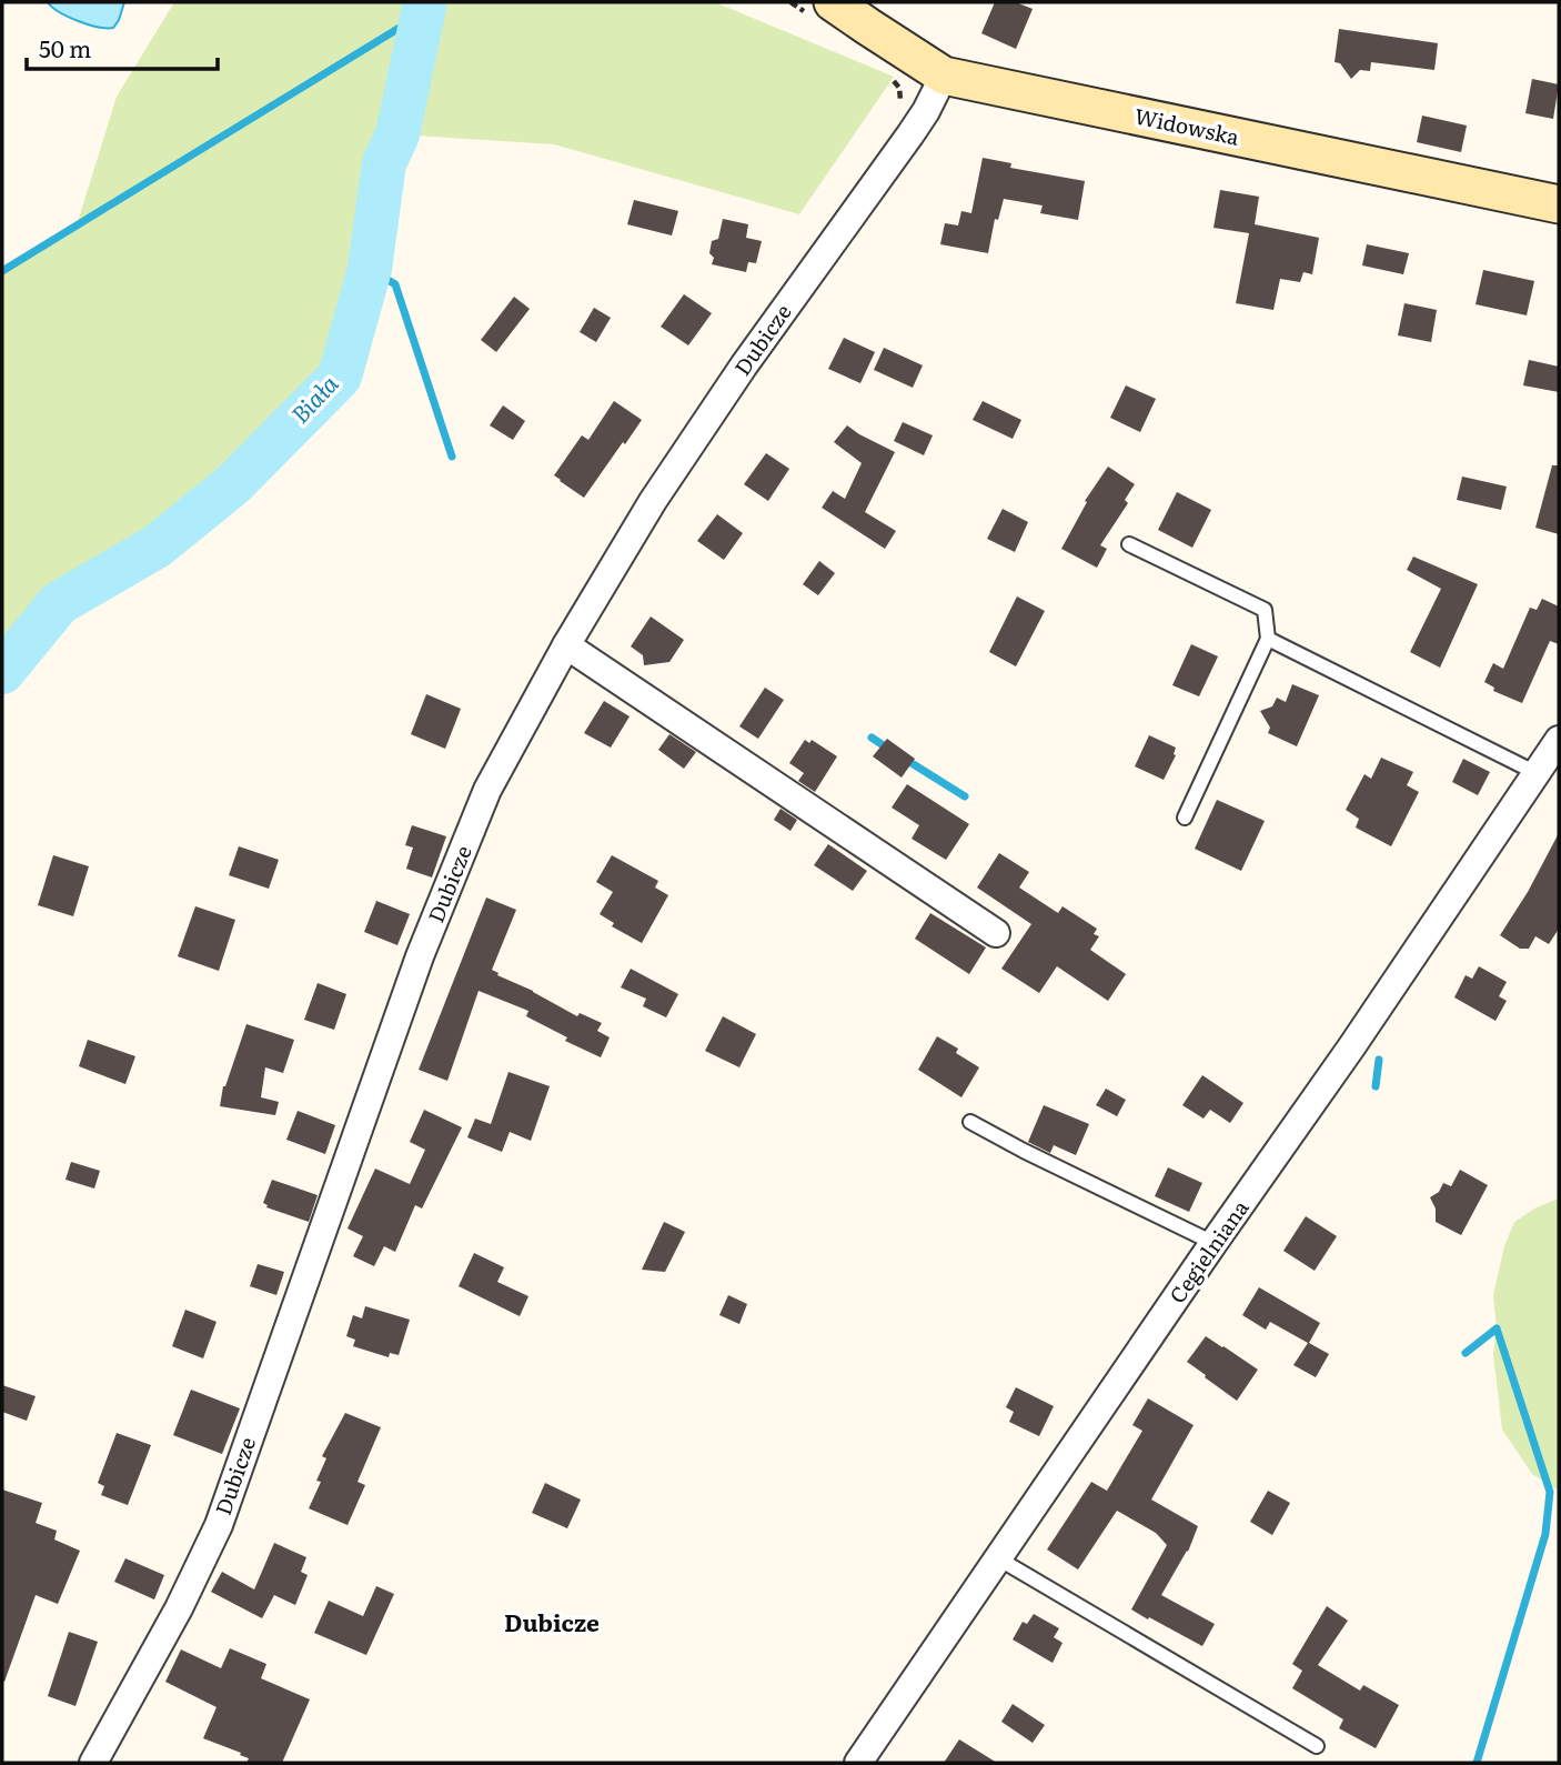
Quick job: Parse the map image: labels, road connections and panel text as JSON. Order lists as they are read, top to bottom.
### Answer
{
  "streets": {
    "street": ["Widowska", "Dubicze", "Cegielniana"]
  },
  "crossings": [
    ["Widowska", "Dubicze"]
  ],
  "districts": ["Dubicze"],
  "water": ["Biała"],
  "scale_bar": "50 m"
}
